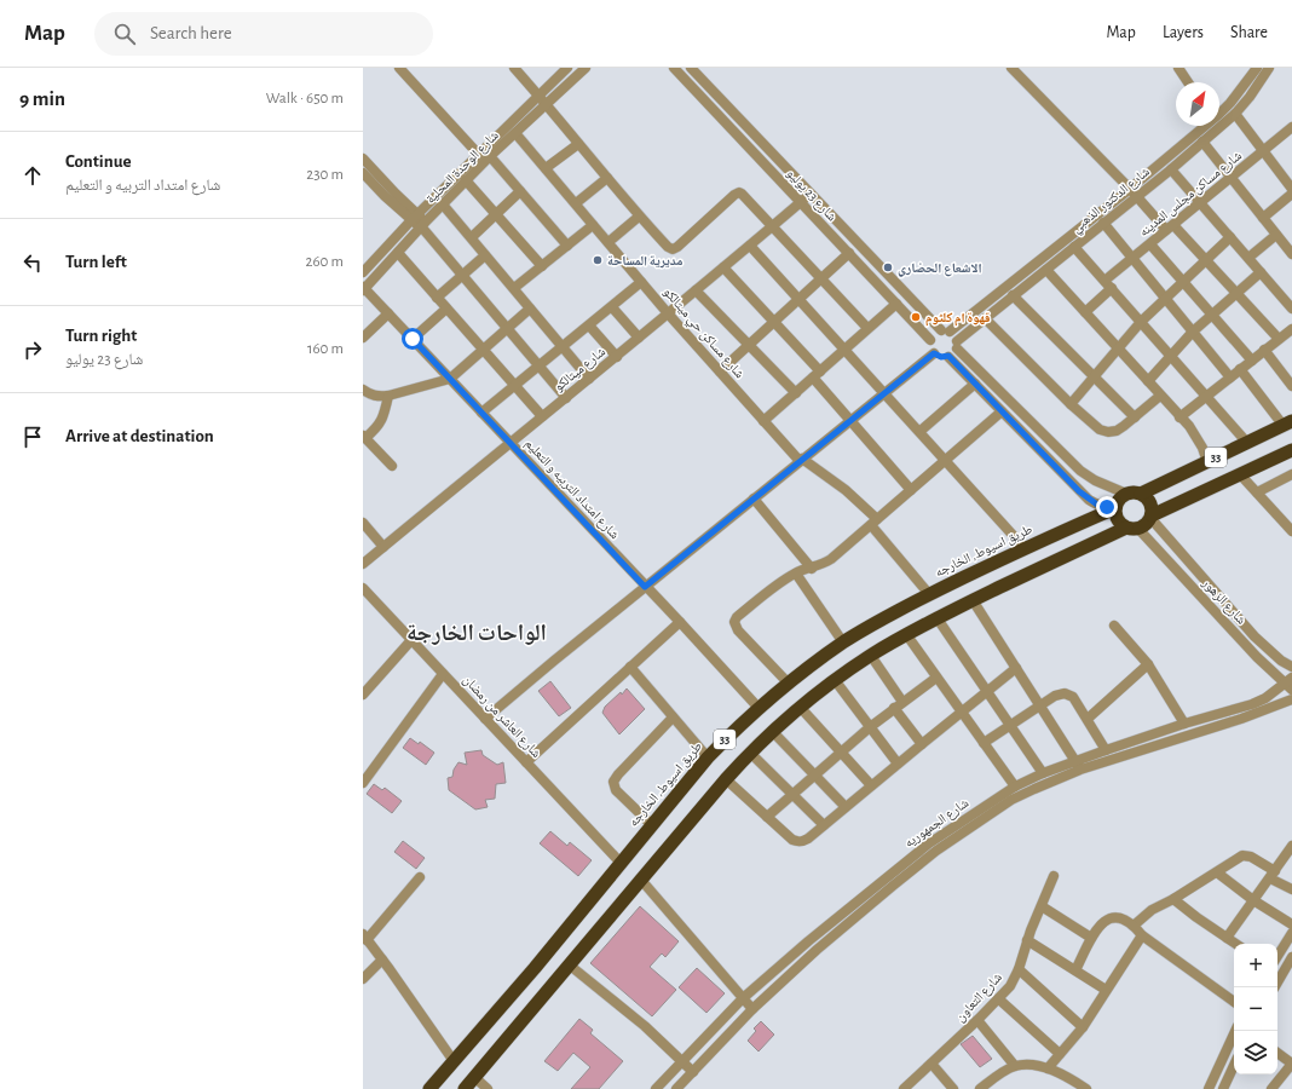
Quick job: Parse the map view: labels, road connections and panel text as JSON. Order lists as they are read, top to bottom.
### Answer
{
  "streets": {
    "highway": ["33", "طريق اسيوط, الخارجه"],
    "street": [
      "شارع الوحدة المحلية",
      "شارع مساكن مجلس المدينه",
      "شارع 23 يوليو",
      "شارع الدكتور الذهبي",
      "شارع مساكن حي ميتالكو",
      "شارع ميتالكو",
      "شارع امتداد التربيه و التعليم",
      "شارع الزهور",
      "شارع العاشر من رمضان",
      "شارع الجمهوريه",
      "شارع التعاون"
    ]
  },
  "crossings": [
    ["شارع الوحدة المحلية", "شارع مساكن حي ميتالكو"],
    ["شارع الوحدة المحلية", "شارع امتداد التربيه و التعليم"],
    ["شارع 23 يوليو", "شارع الدكتور الذهبي"],
    ["شارع 23 يوليو", "شارع ميتالكو"],
    ["شارع مساكن حي ميتالكو", "شارع ميتالكو"],
    ["شارع مساكن حي ميتالكو", "طريق اسيوط, الخارجه"],
    ["شارع ميتالكو", "شارع امتداد التربيه و التعليم"],
    ["33", "طريق اسيوط, الخارجه"],
    ["33", "شارع الزهور"],
    ["شارع امتداد التربيه و التعليم", "طريق اسيوط, الخارجه"],
    ["طريق اسيوط, الخارجه", "شارع الزهور"],
    ["طريق اسيوط, الخارجه", "شارع العاشر من رمضان"],
    ["شارع الزهور", "شارع الجمهوريه"]
  ],
  "districts": ["الواحات الخارجة"],
  "places": ["مديرية المساحة", "الاشعاع الحضاري", "قهوة ام كلثوم"],
  "north": "top right",
  "page": {
    "header": "Map",
    "search": "Search here",
    "nav": ["Map", "Layers", "Share"],
    "heading": ["9 min", "Walk · 650 m"],
    "list": [
      ["Continue", "شارع امتداد التربيه و التعليم", "230 m"],
      ["Turn left", "260 m"],
      ["Turn right", "شارع 23 يوليو", "160 m"],
      "Arrive at destination"
    ],
    "map_buttons": ["+", "−"]
  }
}
